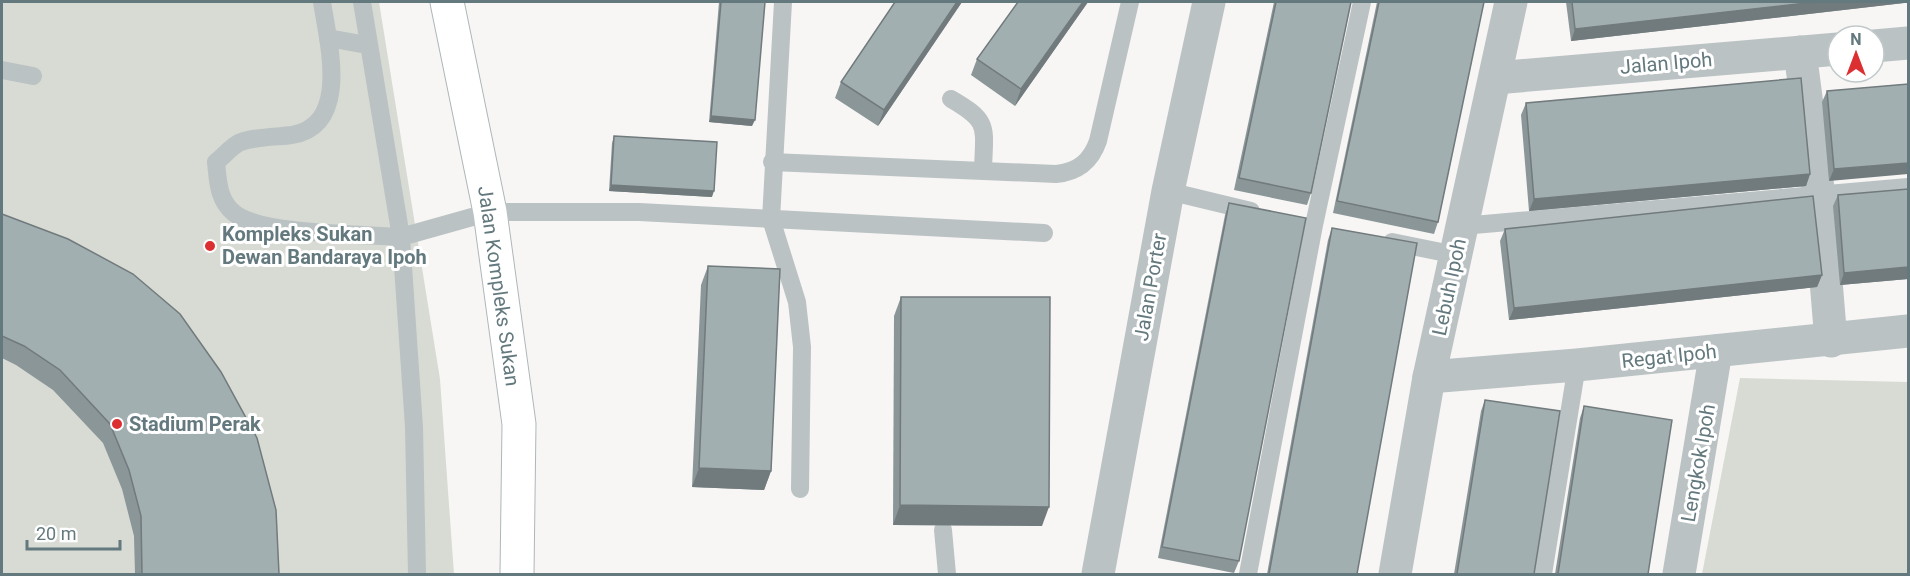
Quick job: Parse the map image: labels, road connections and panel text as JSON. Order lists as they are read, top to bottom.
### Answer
{
  "streets": {
    "main road": ["Jalan Kompleks Sukan"],
    "street": [
      "Jalan Ipoh",
      "Jalan Porter",
      "Lebuh Ipoh",
      "Regat Ipoh",
      "Lengkok Ipoh"
    ]
  },
  "crossings": [
    ["Jalan Ipoh", "Lebuh Ipoh"],
    ["Lebuh Ipoh", "Regat Ipoh"],
    ["Regat Ipoh", "Lengkok Ipoh"]
  ],
  "places": ["Kompleks Sukan Dewan Bandaraya Ipoh", "Stadium Perak"],
  "scale_bar": "20 m",
  "north": "top"
}
